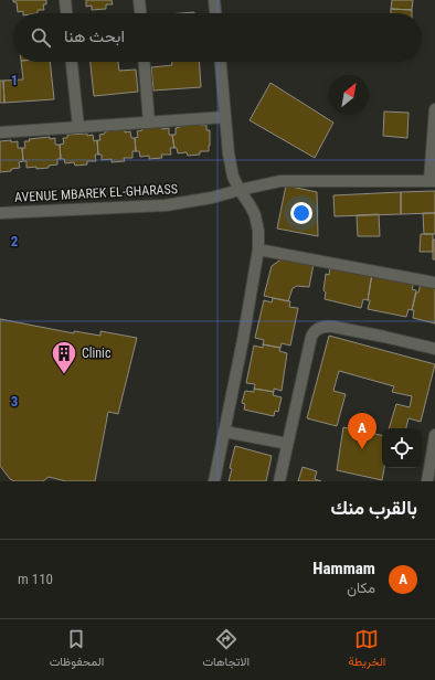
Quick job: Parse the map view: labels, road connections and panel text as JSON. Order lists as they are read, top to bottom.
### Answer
{
  "streets": {
    "street": ["AVENUE MBAREK EL-GHARASS"]
  },
  "places": {
    "building": ["Clinic"]
  },
  "north": "top right",
  "page": {
    "search": "ابحث هنا",
    "pins": "A",
    "heading": "بالقرب منك",
    "list": [
      {
        "mark": "A",
        "name": "Hammam",
        "note": "مكان",
        "value": "110 m"
      }
    ],
    "nav": ["الخريطة", "الاتجاهات", "المحفوظات"]
  },
  "grid": {
    "rows": ["1", "2", "3"]
  }
}
